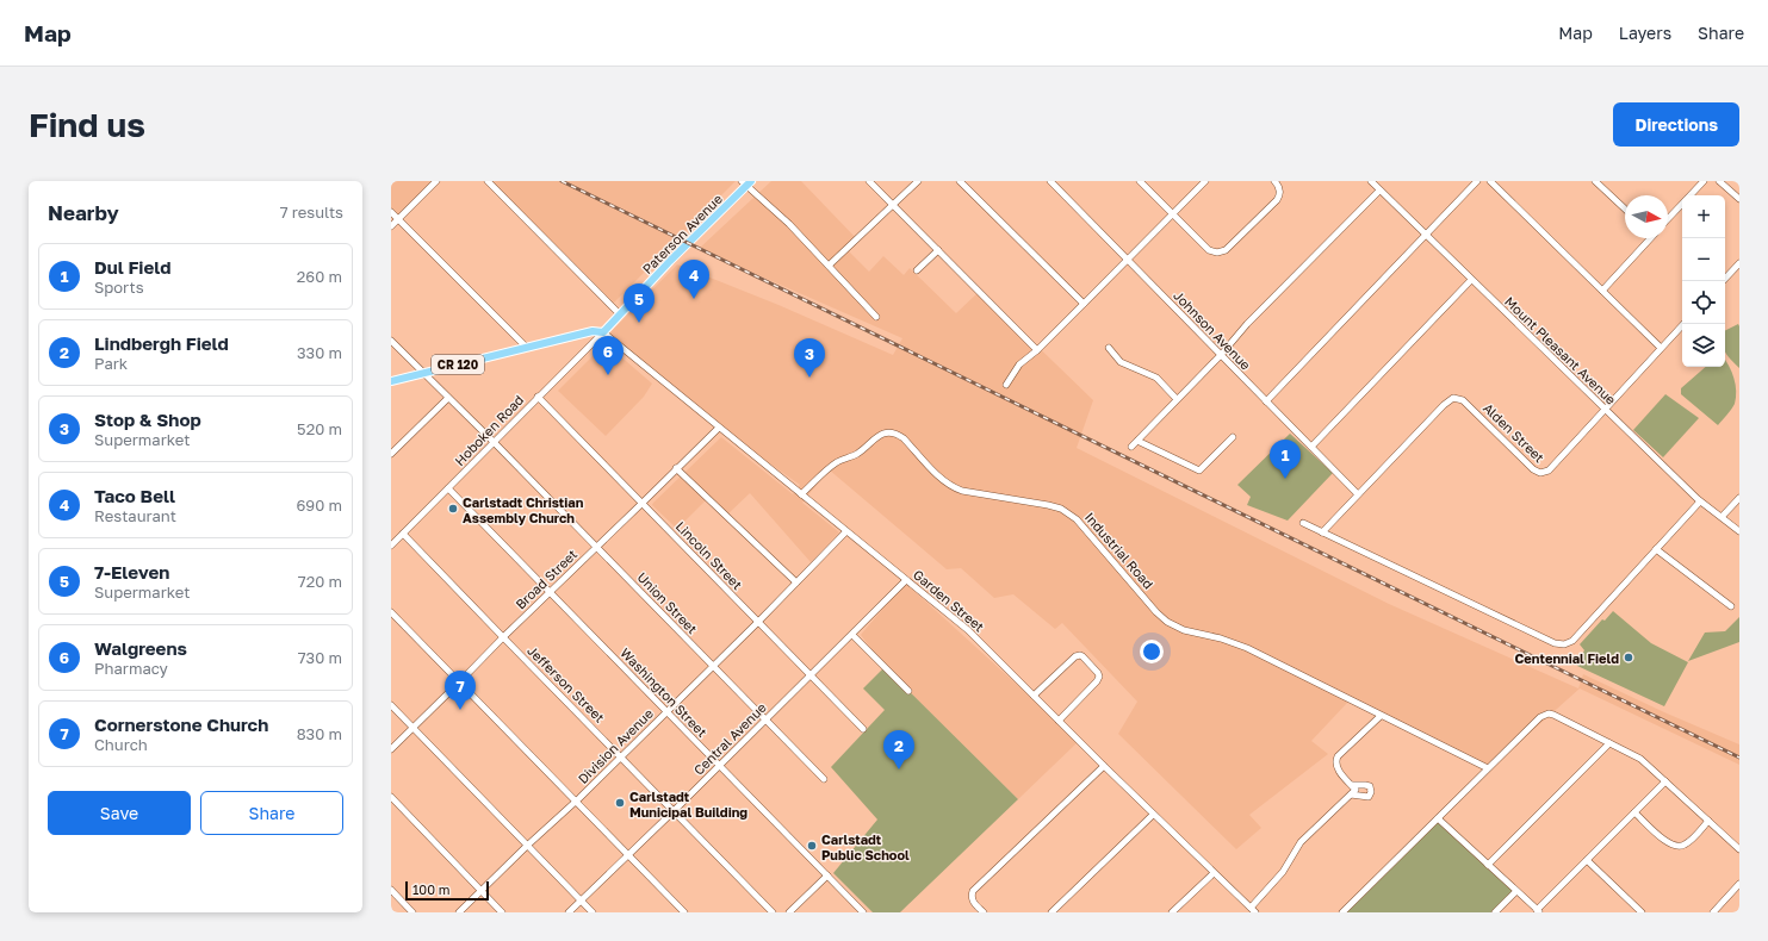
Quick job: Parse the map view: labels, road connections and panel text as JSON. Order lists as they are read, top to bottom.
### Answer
{
  "streets": {
    "main road": ["Paterson Avenue", "CR 120"],
    "street": [
      "Johnson Avenue",
      "Mount Pleasant Avenue",
      "Hoboken Road",
      "Alden Street",
      "Industrial Road",
      "Lincoln Street",
      "Broad Street",
      "Garden Street",
      "Union Street",
      "Jefferson Street",
      "Washington Street",
      "Central Avenue",
      "Division Avenue"
    ]
  },
  "crossings": [
    ["Paterson Avenue", "CR 120"],
    ["Paterson Avenue", "Hoboken Road"],
    ["Paterson Avenue", "Garden Street"],
    ["Johnson Avenue", "Alden Street"],
    ["Mount Pleasant Avenue", "Alden Street"],
    ["CR 120", "Hoboken Road"],
    ["CR 120", "Garden Street"],
    ["CR 120", "Union Street"],
    ["Hoboken Road", "Lincoln Street"],
    ["Hoboken Road", "Garden Street"],
    ["Hoboken Road", "Union Street"],
    ["Hoboken Road", "Jefferson Street"],
    ["Hoboken Road", "Washington Street"],
    ["Industrial Road", "Garden Street"],
    ["Lincoln Street", "Broad Street"],
    ["Lincoln Street", "Central Avenue"],
    ["Lincoln Street", "Division Avenue"],
    ["Broad Street", "Garden Street"],
    ["Broad Street", "Union Street"],
    ["Broad Street", "Jefferson Street"],
    ["Broad Street", "Washington Street"],
    ["Garden Street", "Central Avenue"],
    ["Garden Street", "Division Avenue"],
    ["Union Street", "Central Avenue"],
    ["Union Street", "Division Avenue"],
    ["Jefferson Street", "Central Avenue"],
    ["Jefferson Street", "Division Avenue"],
    ["Washington Street", "Central Avenue"],
    ["Washington Street", "Division Avenue"]
  ],
  "places": [
    "Carlstadt Christian Assembly Church",
    "Centennial Field",
    "Carlstadt Municipal Building",
    "Carlstadt Public School"
  ],
  "scale_bar": "100 m",
  "north": "right",
  "page": {
    "header": "Map",
    "nav": ["Map", "Layers", "Share"],
    "buttons": [
      "Directions",
      ["Save", "Share"]
    ],
    "title": "Find us",
    "heading": ["Nearby", "7 results"],
    "map_buttons": ["+", "−"],
    "list": [
      {
        "mark": "1",
        "name": "Dul Field",
        "note": "Sports",
        "value": "260 m"
      },
      {
        "mark": "2",
        "name": "Lindbergh Field",
        "note": "Park",
        "value": "330 m"
      },
      {
        "mark": "3",
        "name": "Stop & Shop",
        "note": "Supermarket",
        "value": "520 m"
      },
      {
        "mark": "4",
        "name": "Taco Bell",
        "note": "Restaurant",
        "value": "690 m"
      },
      {
        "mark": "5",
        "name": "7-Eleven",
        "note": "Supermarket",
        "value": "720 m"
      },
      {
        "mark": "6",
        "name": "Walgreens",
        "note": "Pharmacy",
        "value": "730 m"
      },
      {
        "mark": "7",
        "name": "Cornerstone Church",
        "note": "Church",
        "value": "830 m"
      }
    ],
    "pins": [
      "4",
      "5",
      "6",
      "3",
      "1",
      "7",
      "2"
    ],
    "scale": "100 m"
  }
}
